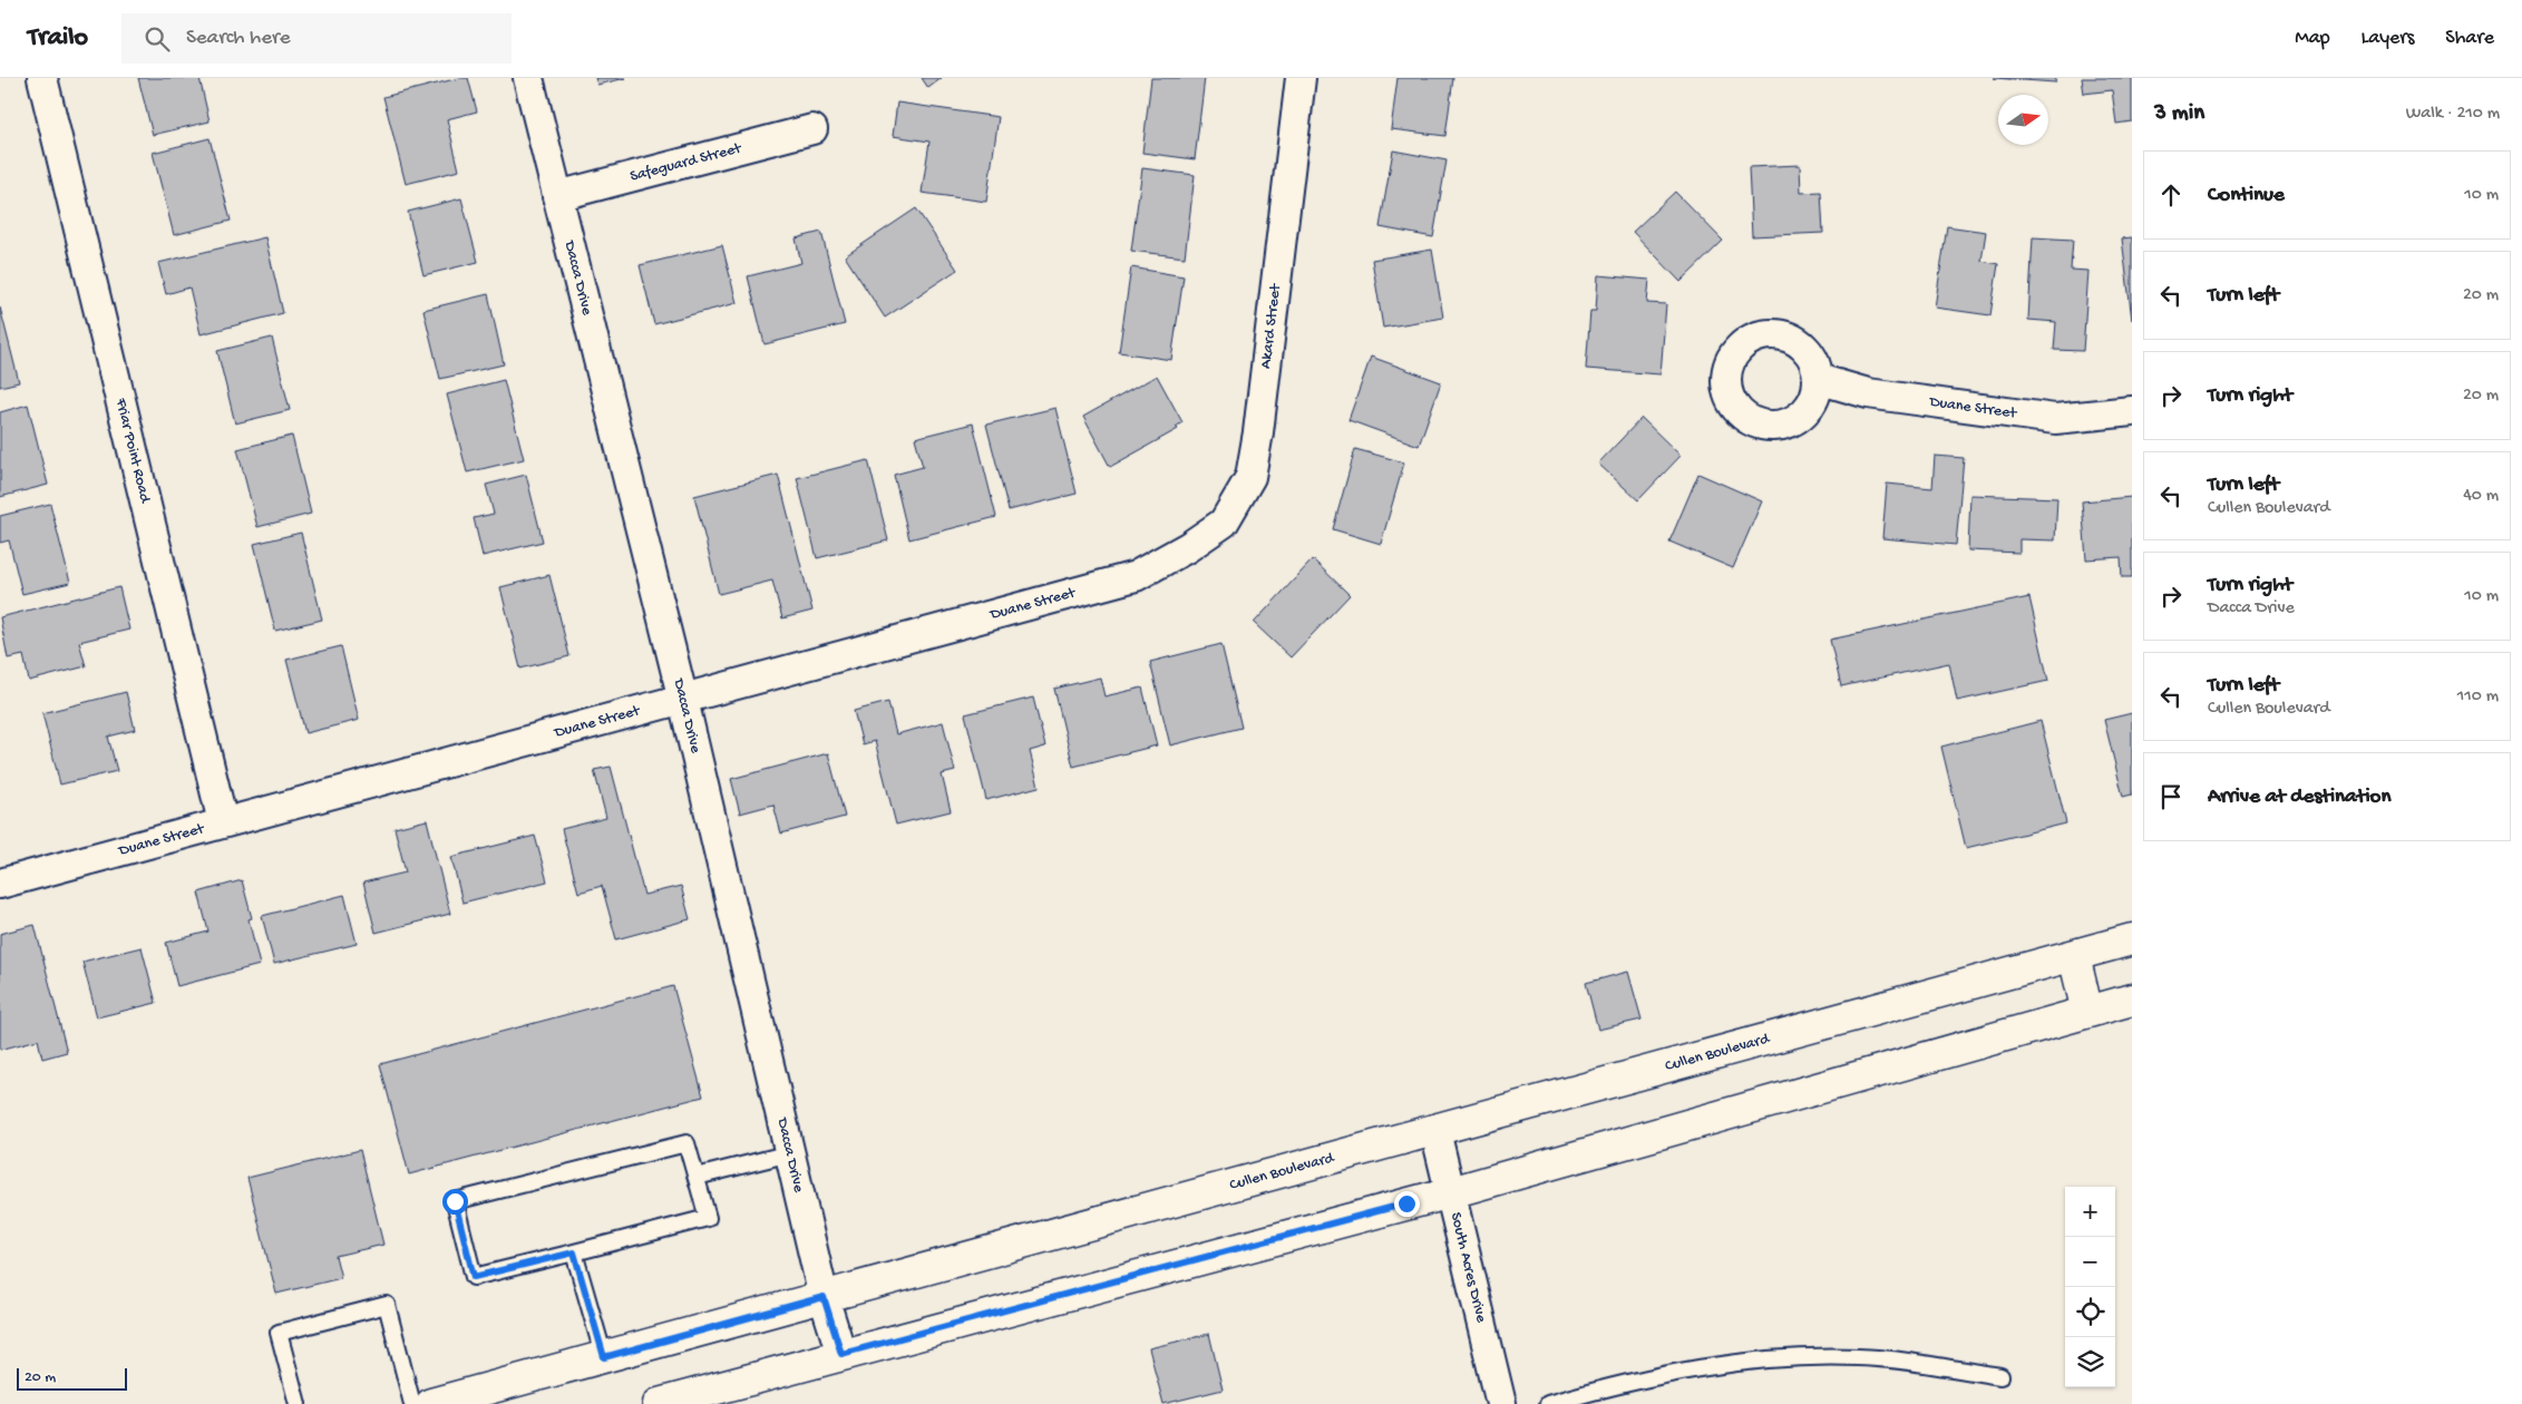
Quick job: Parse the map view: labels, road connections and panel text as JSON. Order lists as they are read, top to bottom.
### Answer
{
  "streets": {
    "main road": ["Cullen Boulevard"],
    "street": [
      "Safeguard Street",
      "Dacca Drive",
      "Akard Street",
      "Duane Street",
      "Friar Point Road",
      "South Acres Drive"
    ]
  },
  "crossings": [
    ["Safeguard Street", "Dacca Drive"],
    ["Dacca Drive", "Duane Street"],
    ["Dacca Drive", "Cullen Boulevard"],
    ["Akard Street", "Duane Street"],
    ["Duane Street", "Friar Point Road"],
    ["Cullen Boulevard", "South Acres Drive"]
  ],
  "scale_bar": "20 m",
  "north": "right",
  "page": {
    "header": "Trailo",
    "search": "Search here",
    "nav": ["Map", "Layers", "Share"],
    "heading": ["3 min", "Walk · 210 m"],
    "list": [
      ["Continue", "10 m"],
      ["Turn left", "20 m"],
      ["Turn right", "20 m"],
      ["Turn left", "Cullen Boulevard", "40 m"],
      ["Turn right", "Dacca Drive", "10 m"],
      ["Turn left", "Cullen Boulevard", "110 m"],
      "Arrive at destination"
    ],
    "map_buttons": ["+", "−"],
    "scale": "20 m"
  }
}
